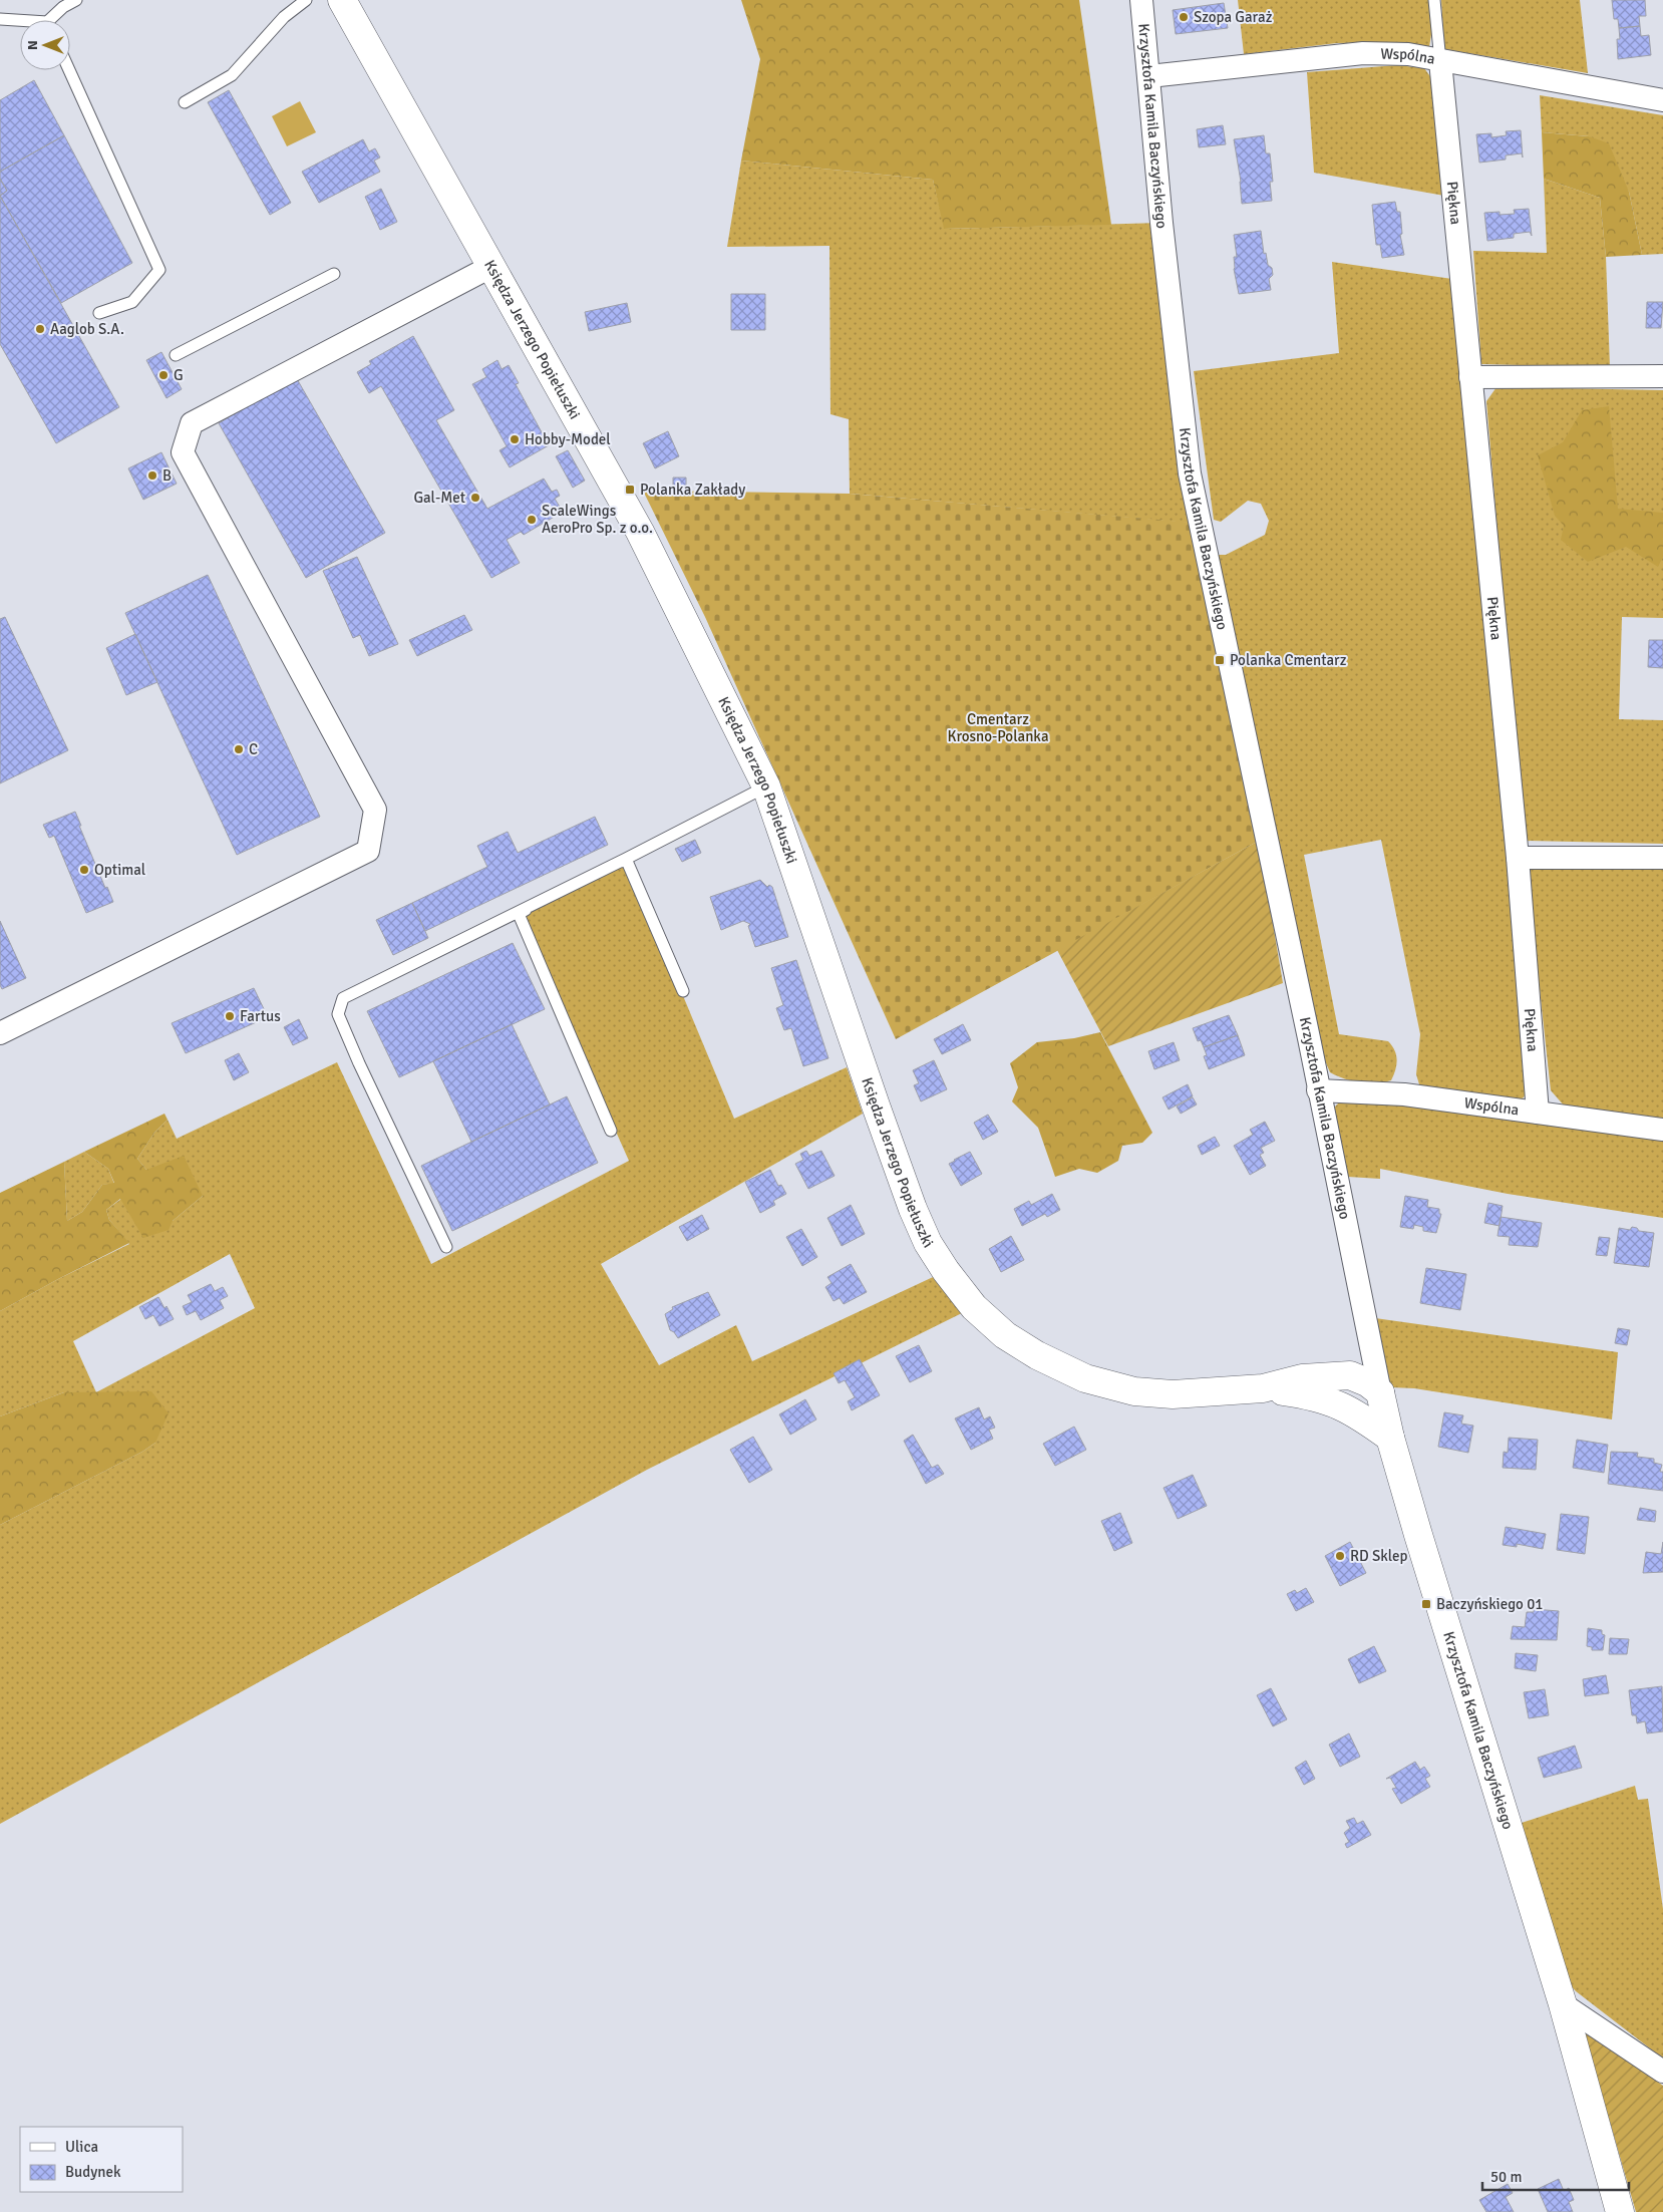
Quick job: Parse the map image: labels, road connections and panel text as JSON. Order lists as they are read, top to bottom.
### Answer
{
  "streets": {
    "street": [
      "Wspólna",
      "Krzysztofa Kamila Baczyńskiego",
      "Piękna",
      "Księdza Jerzego Popiełuszki"
    ]
  },
  "crossings": [
    ["Wspólna", "Krzysztofa Kamila Baczyńskiego"],
    ["Wspólna", "Piękna"],
    ["Krzysztofa Kamila Baczyńskiego", "Księdza Jerzego Popiełuszki"]
  ],
  "parks": ["Cmentarz Krosno-Polanka"],
  "places": {
    "other": [
      "Szopa Garaż",
      "Aaglob S.A.",
      "G",
      "Hobby-Model",
      "B",
      "Gal-Met",
      "ScaleWings AeroPro Sp. z o.o.",
      "C",
      "Optimal",
      "Fartus",
      "RD Sklep"
    ],
    "transit": ["Polanka Zakłady", "Polanka Cmentarz", "Baczyńskiego 01"]
  },
  "legend": ["Ulica", "Budynek"],
  "scale_bar": "50 m",
  "north": "left"
}
